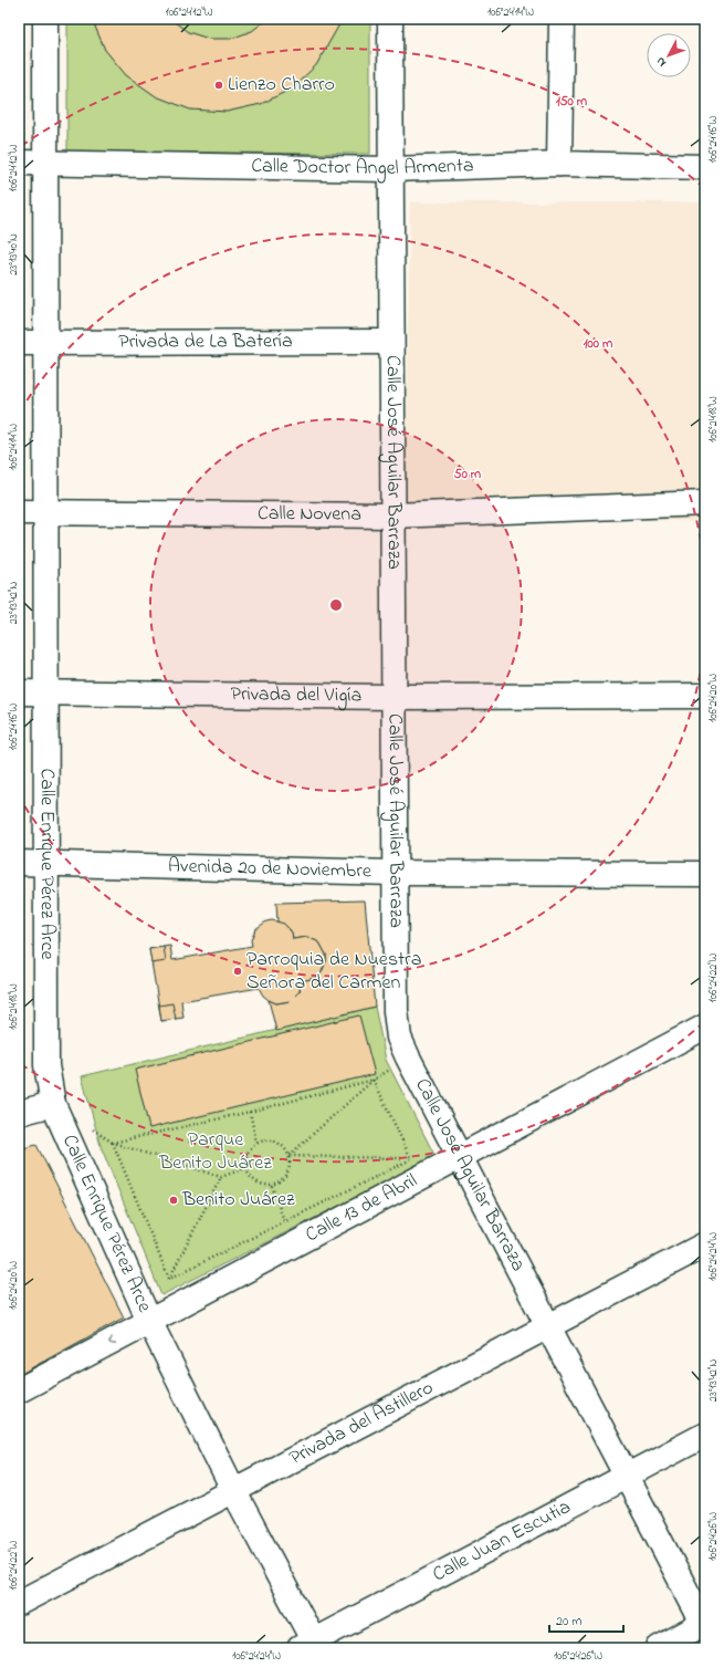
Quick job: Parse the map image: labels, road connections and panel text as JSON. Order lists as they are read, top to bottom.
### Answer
{
  "streets": {
    "street": [
      "Calle Doctor Ángel Armenta",
      "Privada de La Batería",
      "Calle José Aguilar Barraza",
      "Calle Novena",
      "Privada del Vigía",
      "Calle Enrique Pérez Arce",
      "Avenida 20 de Noviembre",
      "Calle 13 de Abril",
      "Privada del Astillero",
      "Calle Juan Escutia"
    ]
  },
  "crossings": [
    ["Calle Doctor Ángel Armenta", "Calle José Aguilar Barraza"],
    ["Calle Doctor Ángel Armenta", "Calle Enrique Pérez Arce"],
    ["Privada de La Batería", "Calle José Aguilar Barraza"],
    ["Privada de La Batería", "Calle Enrique Pérez Arce"],
    ["Calle José Aguilar Barraza", "Calle Novena"],
    ["Calle José Aguilar Barraza", "Privada del Vigía"],
    ["Calle José Aguilar Barraza", "Avenida 20 de Noviembre"],
    ["Calle José Aguilar Barraza", "Calle 13 de Abril"],
    ["Calle José Aguilar Barraza", "Privada del Astillero"],
    ["Calle José Aguilar Barraza", "Calle Juan Escutia"],
    ["Calle Novena", "Calle Enrique Pérez Arce"],
    ["Privada del Vigía", "Calle Enrique Pérez Arce"],
    ["Calle Enrique Pérez Arce", "Avenida 20 de Noviembre"],
    ["Calle Enrique Pérez Arce", "Calle 13 de Abril"],
    ["Calle Enrique Pérez Arce", "Privada del Astillero"],
    ["Calle Enrique Pérez Arce", "Calle Juan Escutia"]
  ],
  "parks": ["Parque Benito Juárez"],
  "places": ["Lienzo Charro", "Parroquia de Nuestra Señora del Carmen", "Benito Juárez"],
  "scale_bar": "20 m",
  "north": "bottom left",
  "coordinates": [
    "106°24'12\"W",
    "106°24'14\"W",
    "106°24'16\"W",
    "23°13'40\"N",
    "106°24'18\"W",
    "23°13'42\"N",
    "106°24'20\"W",
    "106°24'22\"W",
    "106°24'24\"W",
    "106°24'26\"W"
  ],
  "rings": ["150 m", "100 m", "50 m"]
}
